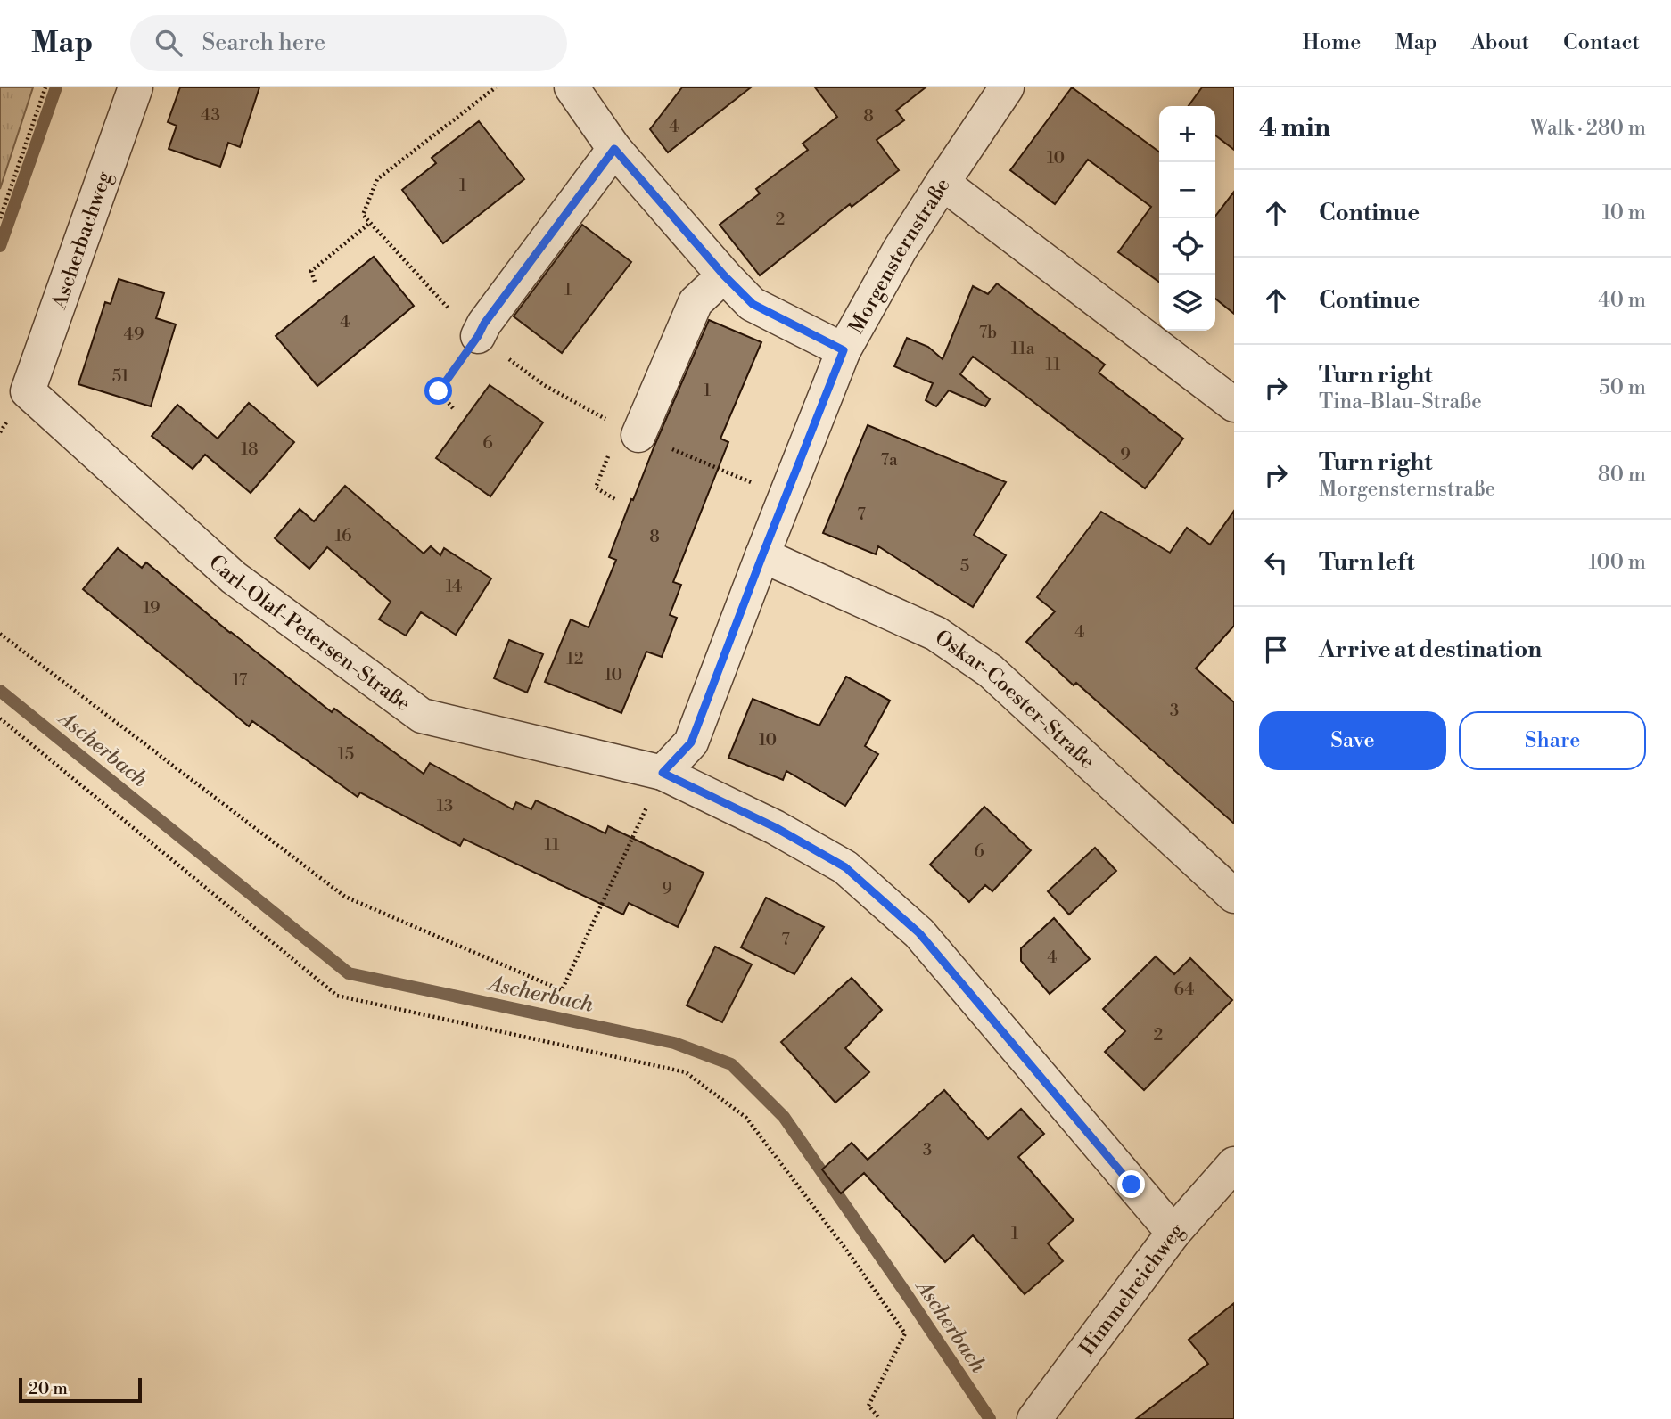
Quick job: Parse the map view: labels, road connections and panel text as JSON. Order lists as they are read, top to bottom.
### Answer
{
  "streets": {
    "street": [
      "Ascherbachweg",
      "Morgensternstraße",
      "Carl-Olaf-Petersen-Straße",
      "Oskar-Coester-Straße",
      "Himmelreichweg"
    ]
  },
  "crossings": [
    ["Ascherbachweg", "Carl-Olaf-Petersen-Straße"],
    ["Morgensternstraße", "Carl-Olaf-Petersen-Straße"],
    ["Morgensternstraße", "Oskar-Coester-Straße"],
    ["Carl-Olaf-Petersen-Straße", "Himmelreichweg"]
  ],
  "water": ["Ascherbach"],
  "house_numbers": [
    "43",
    "8",
    "4",
    "10",
    "1",
    "2",
    "1",
    "4",
    "7b",
    "49",
    "11a",
    "11",
    "51",
    "1",
    "6",
    "18",
    "9",
    "7a",
    "7",
    "16",
    "8",
    "5",
    "14",
    "19",
    "4",
    "12",
    "10",
    "17",
    "3",
    "10",
    "15",
    "13",
    "11",
    "6",
    "9",
    "7",
    "4",
    "64",
    "2",
    "3",
    "1"
  ],
  "scale_bar": "20 m",
  "page": {
    "header": "Map",
    "search": "Search here",
    "nav": [
      "Home",
      "Map",
      "About",
      "Contact"
    ],
    "heading": ["4 min", "Walk · 280 m"],
    "map_buttons": ["+", "−"],
    "list": [
      ["Continue", "10 m"],
      ["Continue", "40 m"],
      ["Turn right", "Tina-Blau-Straße", "50 m"],
      ["Turn right", "Morgensternstraße", "80 m"],
      ["Turn left", "100 m"],
      "Arrive at destination"
    ],
    "buttons": ["Save", "Share"],
    "scale": "20 m"
  }
}
